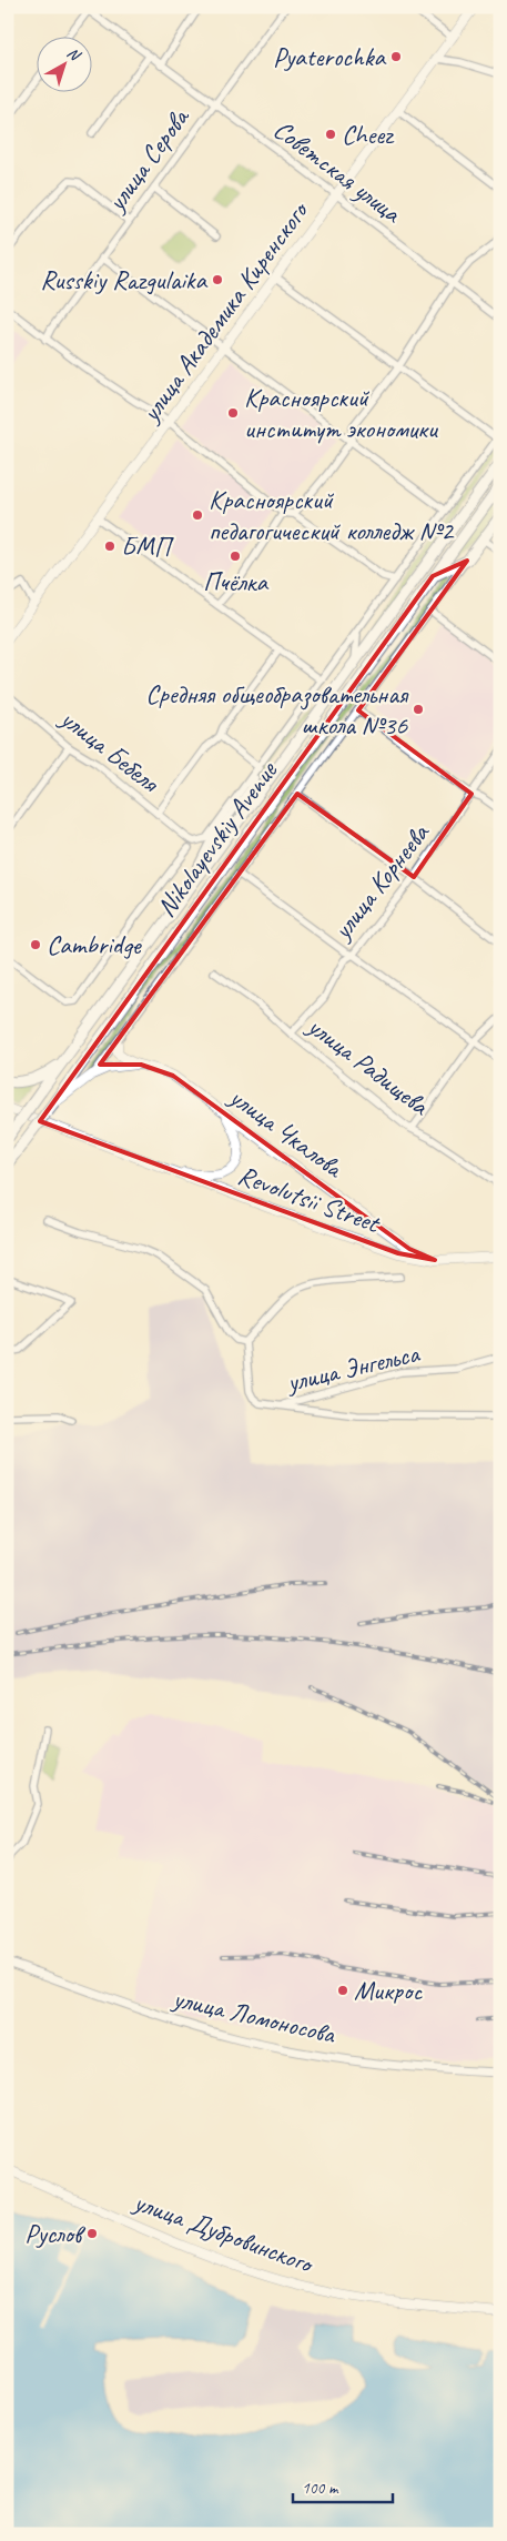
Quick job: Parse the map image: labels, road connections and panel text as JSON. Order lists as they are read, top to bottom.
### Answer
{
  "streets": {
    "main road": [
      "улица Академика Киренского",
      "Nikolayevskiy Avenue",
      "улица Чкалова",
      "Revolutsii Street",
      "улица Дубровинского"
    ],
    "street": [
      "улица Серова",
      "Советская улица",
      "улица Бебеля",
      "улица Корнеева",
      "улица Радищева",
      "улица Энгельса",
      "улица Ломоносова"
    ]
  },
  "crossings": [
    ["улица Серова", "Советская улица"],
    ["Советская улица", "улица Академика Киренского"],
    ["улица Корнеева", "улица Радищева"],
    ["улица Чкалова", "Revolutsii Street"]
  ],
  "places": [
    "Pyaterochka",
    "Cheez",
    "Russkiy Razgulaika",
    "Красноярский институт экономики",
    "Красноярский педагогический колледж №2",
    "БМП",
    "Пчёлка",
    "Средняя общеобразовательная школа №36",
    "Cambridge",
    "Микрос",
    "Руслов"
  ],
  "scale_bar": "100 m",
  "north": "top right"
}
